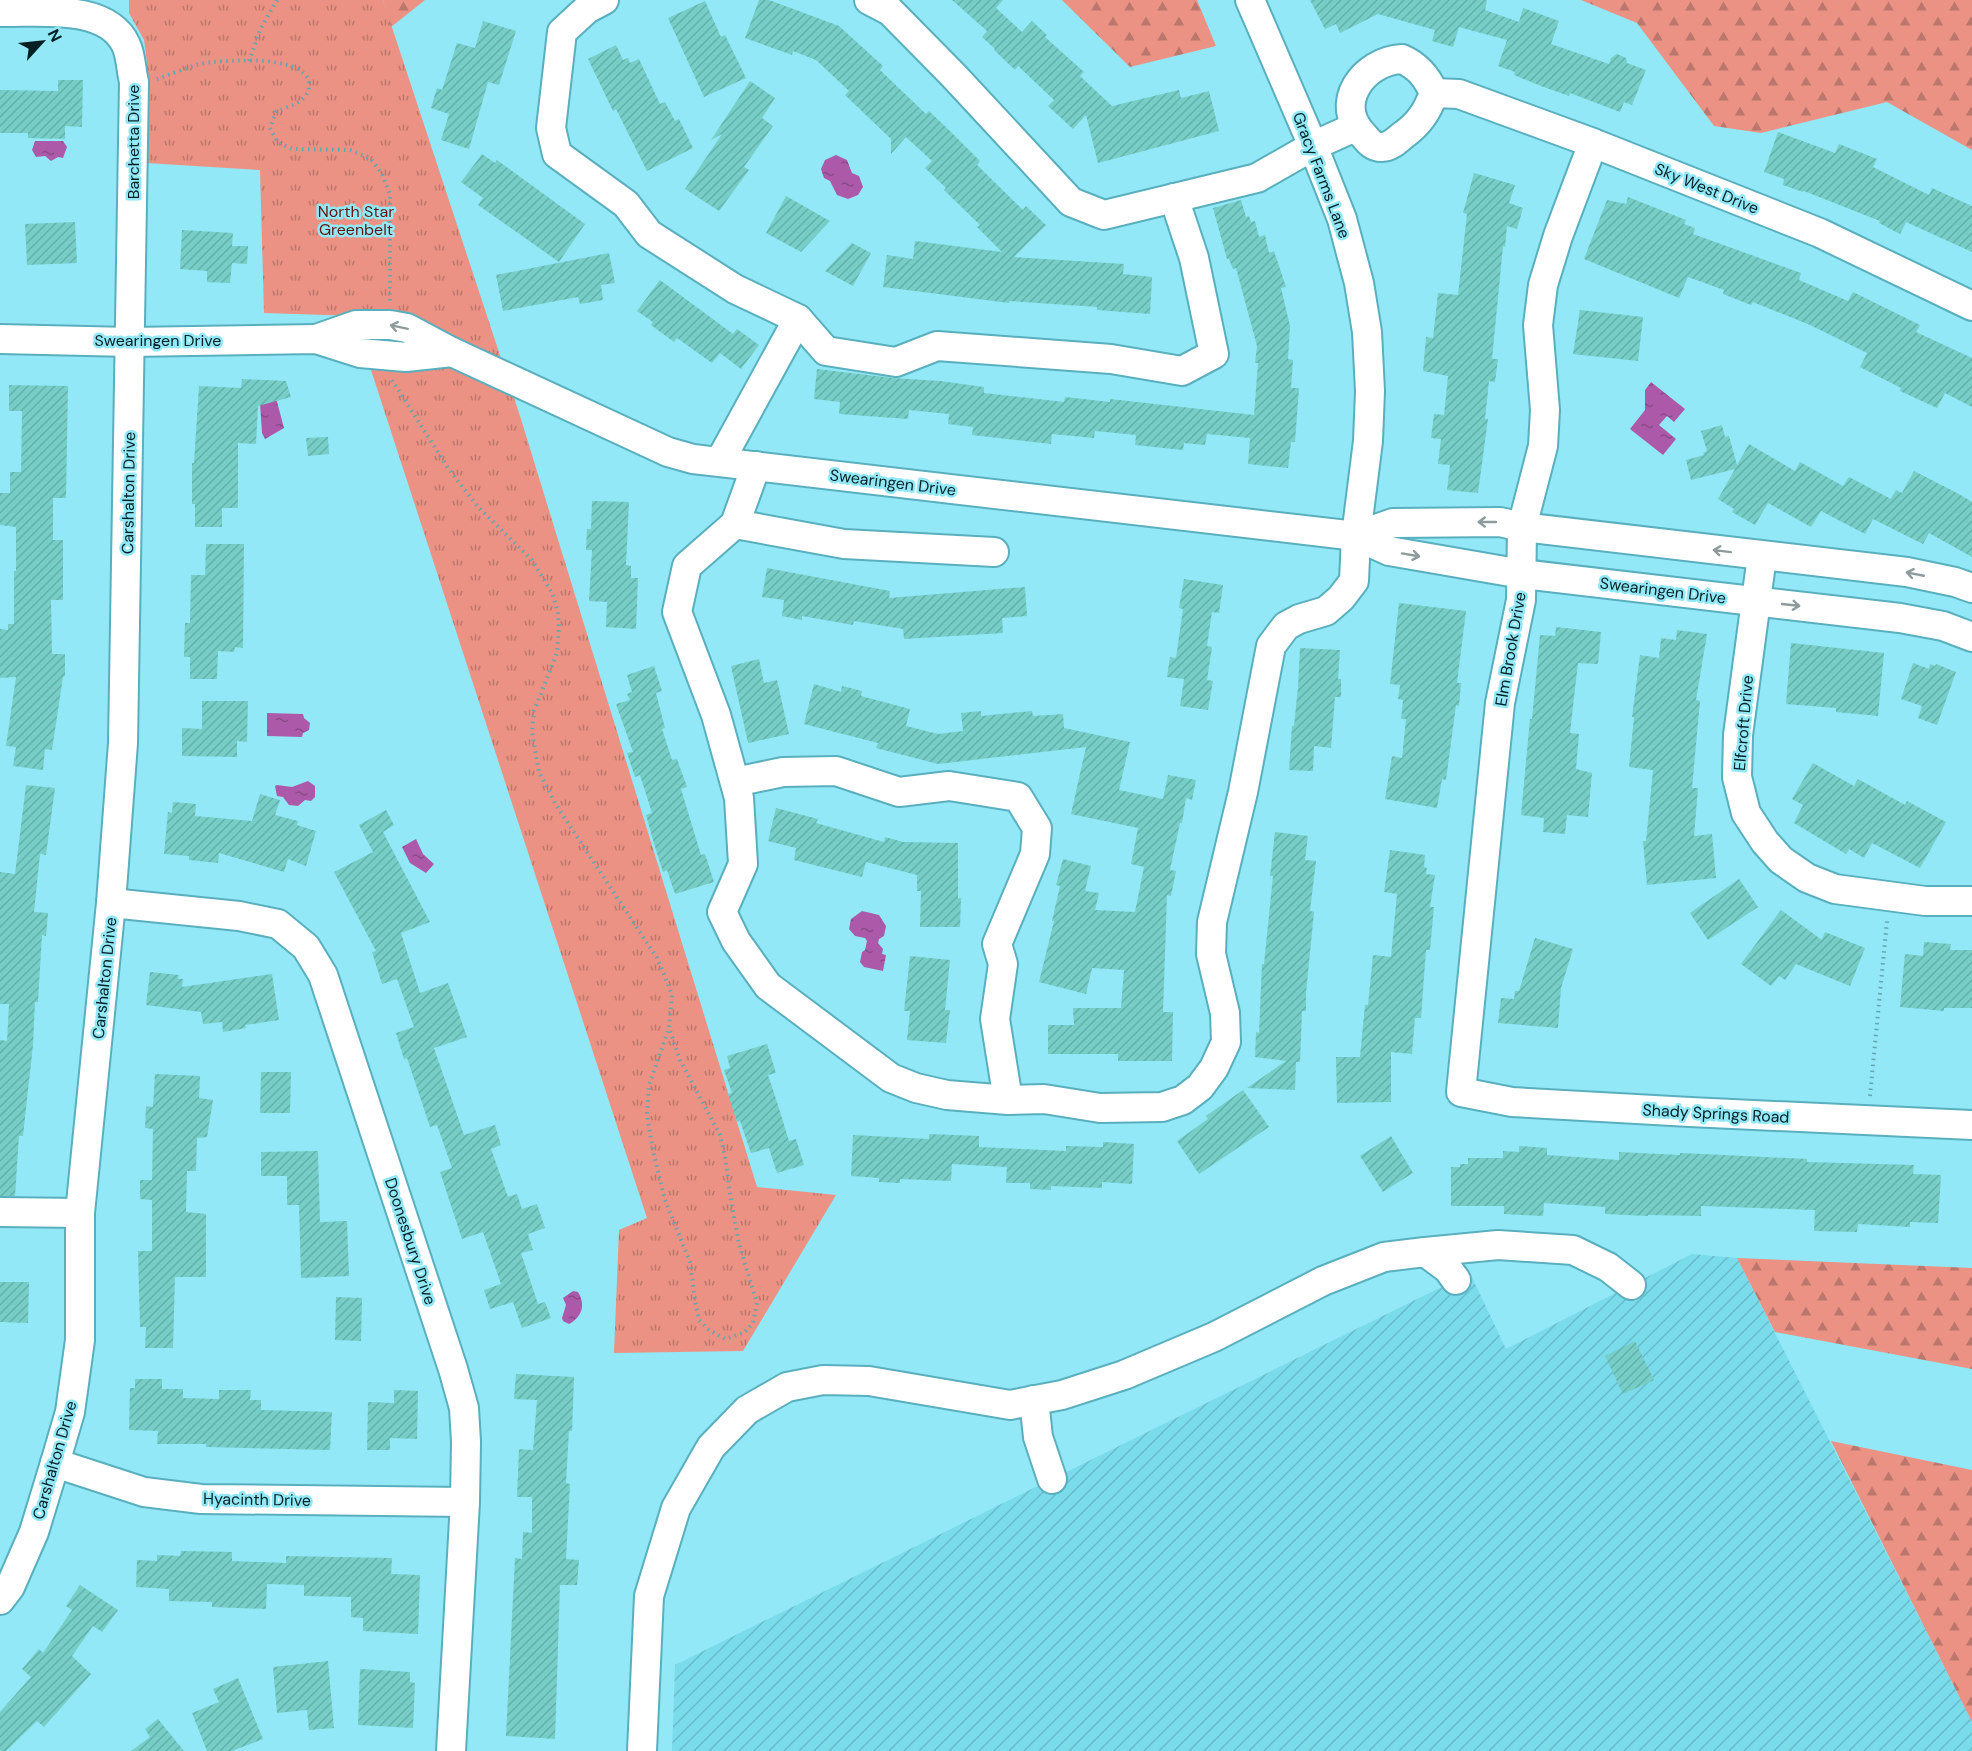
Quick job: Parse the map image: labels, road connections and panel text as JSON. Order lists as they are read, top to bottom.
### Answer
{
  "streets": {
    "street": [
      "Barchetta Drive",
      "Gracy Farms Lane",
      "Sky West Drive",
      "Swearingen Drive",
      "Carshalton Drive",
      "Elm Brook Drive",
      "Elfcroft Drive",
      "Shady Springs Road",
      "Doonesbury Drive",
      "Hyacinth Drive"
    ]
  },
  "crossings": [
    ["Barchetta Drive", "Swearingen Drive"],
    ["Barchetta Drive", "Carshalton Drive"],
    ["Gracy Farms Lane", "Swearingen Drive"],
    ["Sky West Drive", "Elm Brook Drive"],
    ["Swearingen Drive", "Carshalton Drive"],
    ["Swearingen Drive", "Elm Brook Drive"],
    ["Swearingen Drive", "Elfcroft Drive"],
    ["Carshalton Drive", "Doonesbury Drive"],
    ["Carshalton Drive", "Hyacinth Drive"],
    ["Elm Brook Drive", "Shady Springs Road"],
    ["Doonesbury Drive", "Hyacinth Drive"]
  ],
  "parks": ["North Star Greenbelt"],
  "north": "top right"
}
